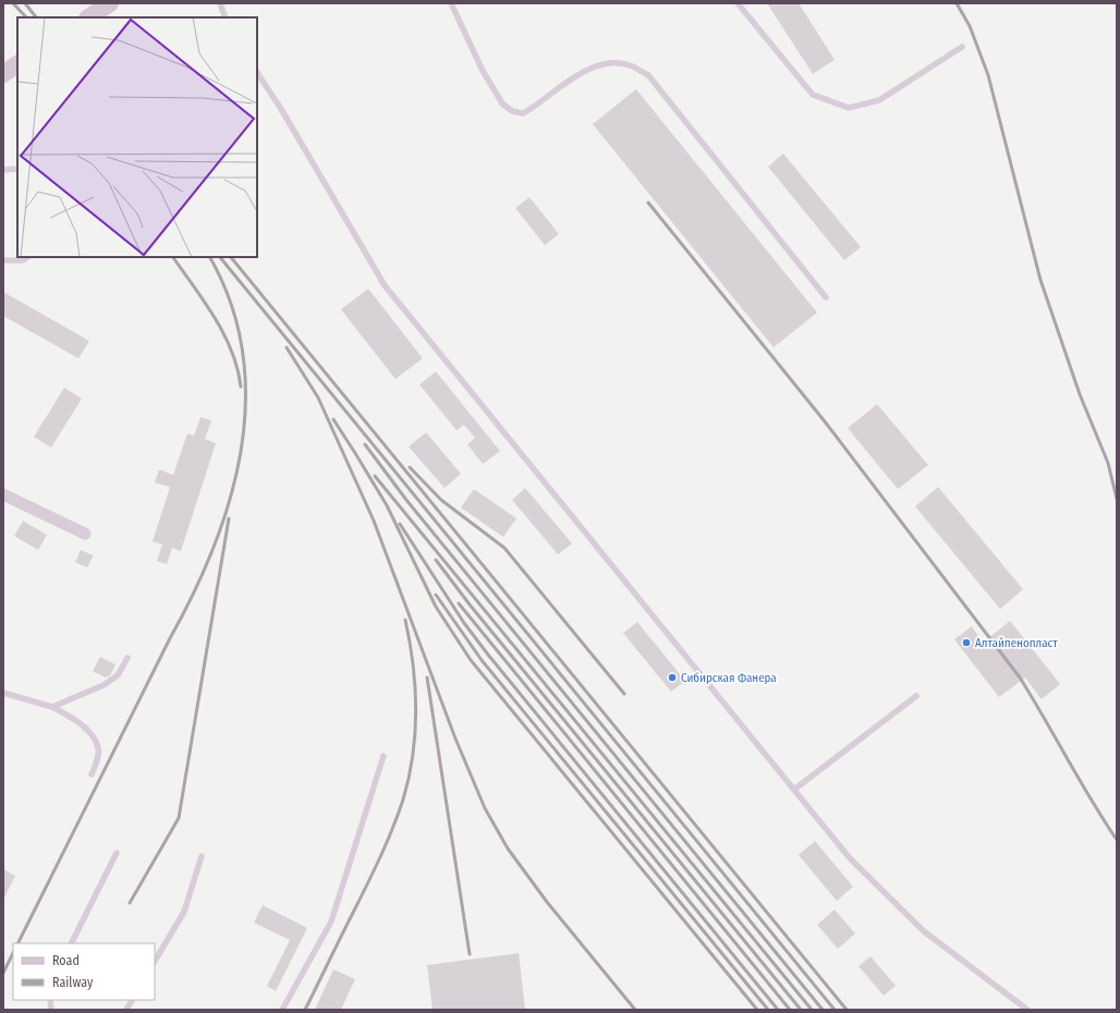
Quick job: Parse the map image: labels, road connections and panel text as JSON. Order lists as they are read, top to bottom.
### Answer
{
  "places": ["Алтайпенопласт", "Сибирская Фанера"],
  "legend": ["Road", "Railway"]
}
